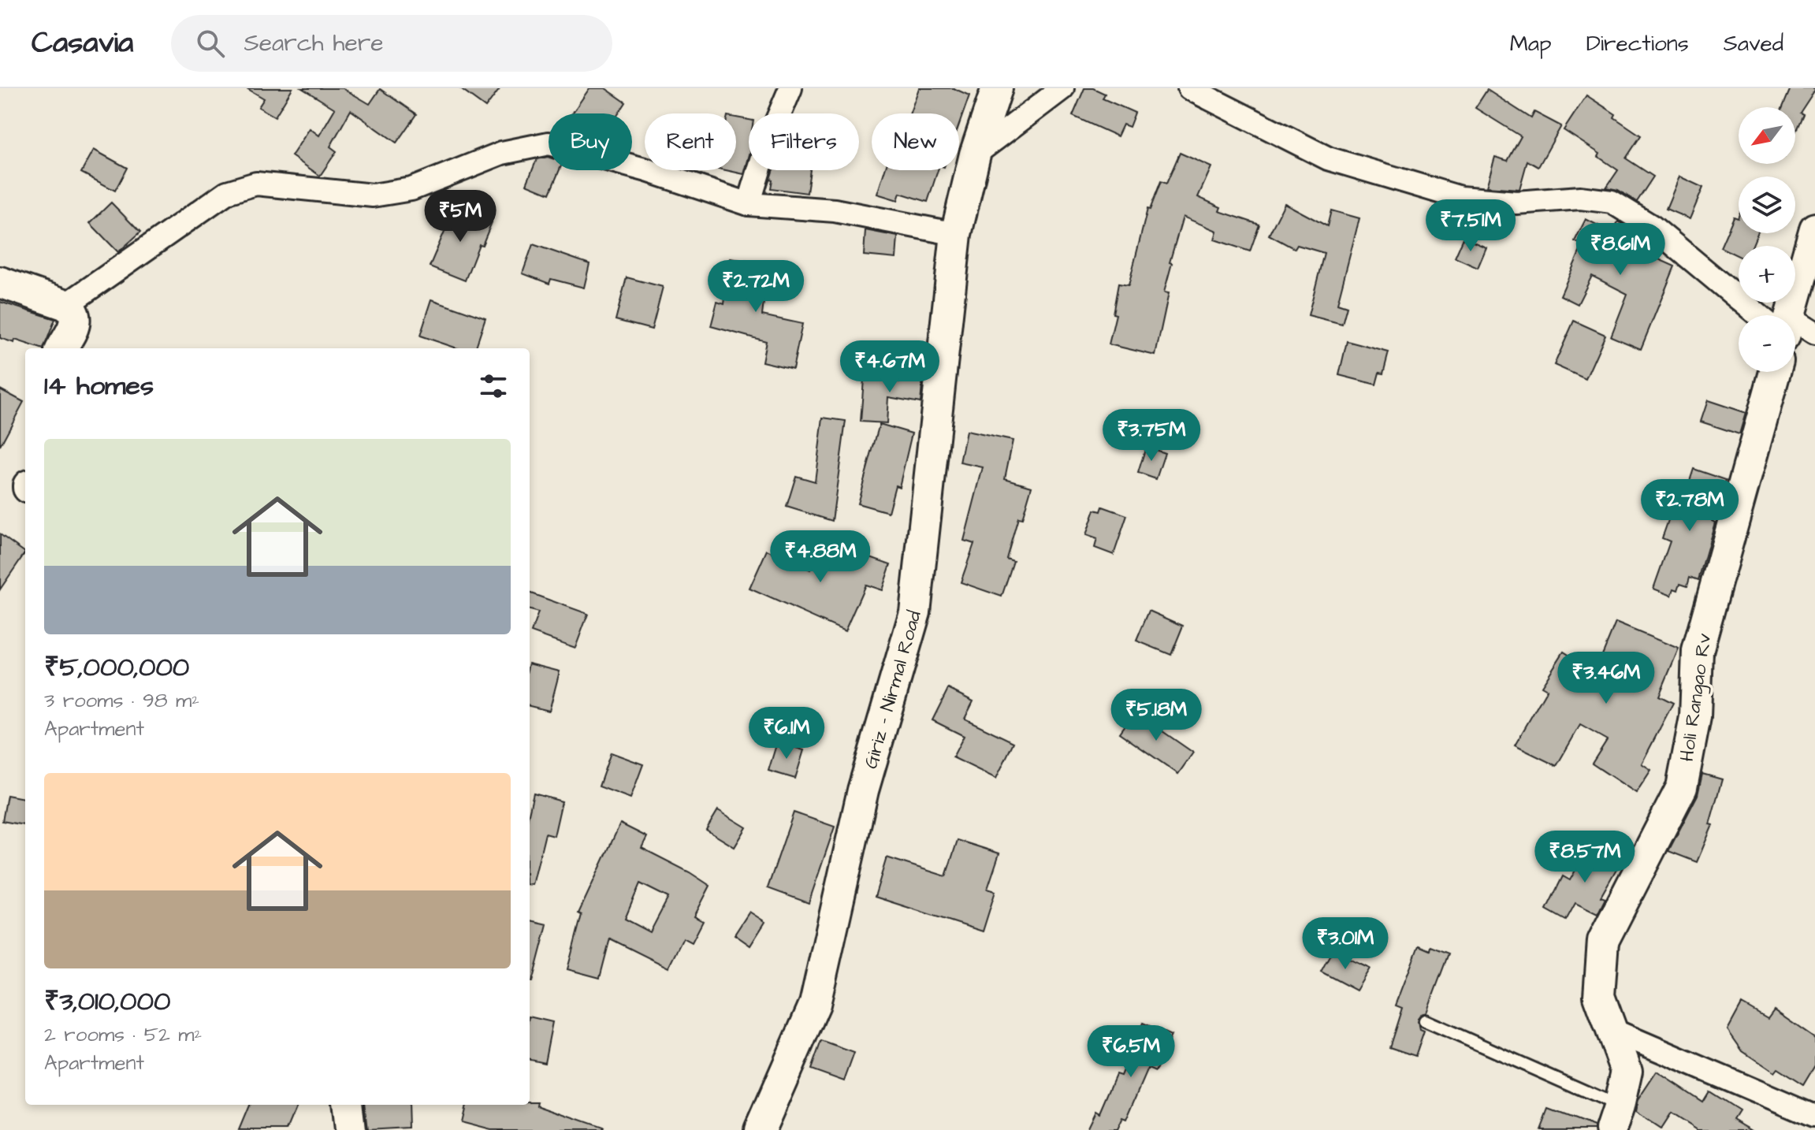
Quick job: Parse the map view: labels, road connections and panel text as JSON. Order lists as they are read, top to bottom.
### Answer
{
  "streets": {
    "main road": ["Giriz - Nirmal Road", "Holi Rangao Rv"]
  },
  "north": "bottom left",
  "page": {
    "header": "Casavia",
    "search": "Search here",
    "nav": ["Map", "Directions", "Saved"],
    "map_buttons": ["+", "−"],
    "chip": [
      "Buy",
      "Rent",
      "Filters",
      "New"
    ],
    "price": [
      "₹5M",
      "₹7.51M",
      "₹8.61M",
      "₹2.72M",
      "₹4.67M",
      "₹3.75M",
      "₹2.78M",
      "₹4.88M",
      "₹3.46M",
      "₹5.18M",
      "₹6.1M",
      "₹8.57M",
      "₹3.01M",
      "₹6.5M"
    ],
    "heading": "14 homes",
    "list": [
      {
        "name": "₹5,000,000",
        "note": "3 rooms · 98 m² · Apartment"
      },
      {
        "name": "₹3,010,000",
        "note": "2 rooms · 52 m² · Apartment"
      }
    ]
  }
}
